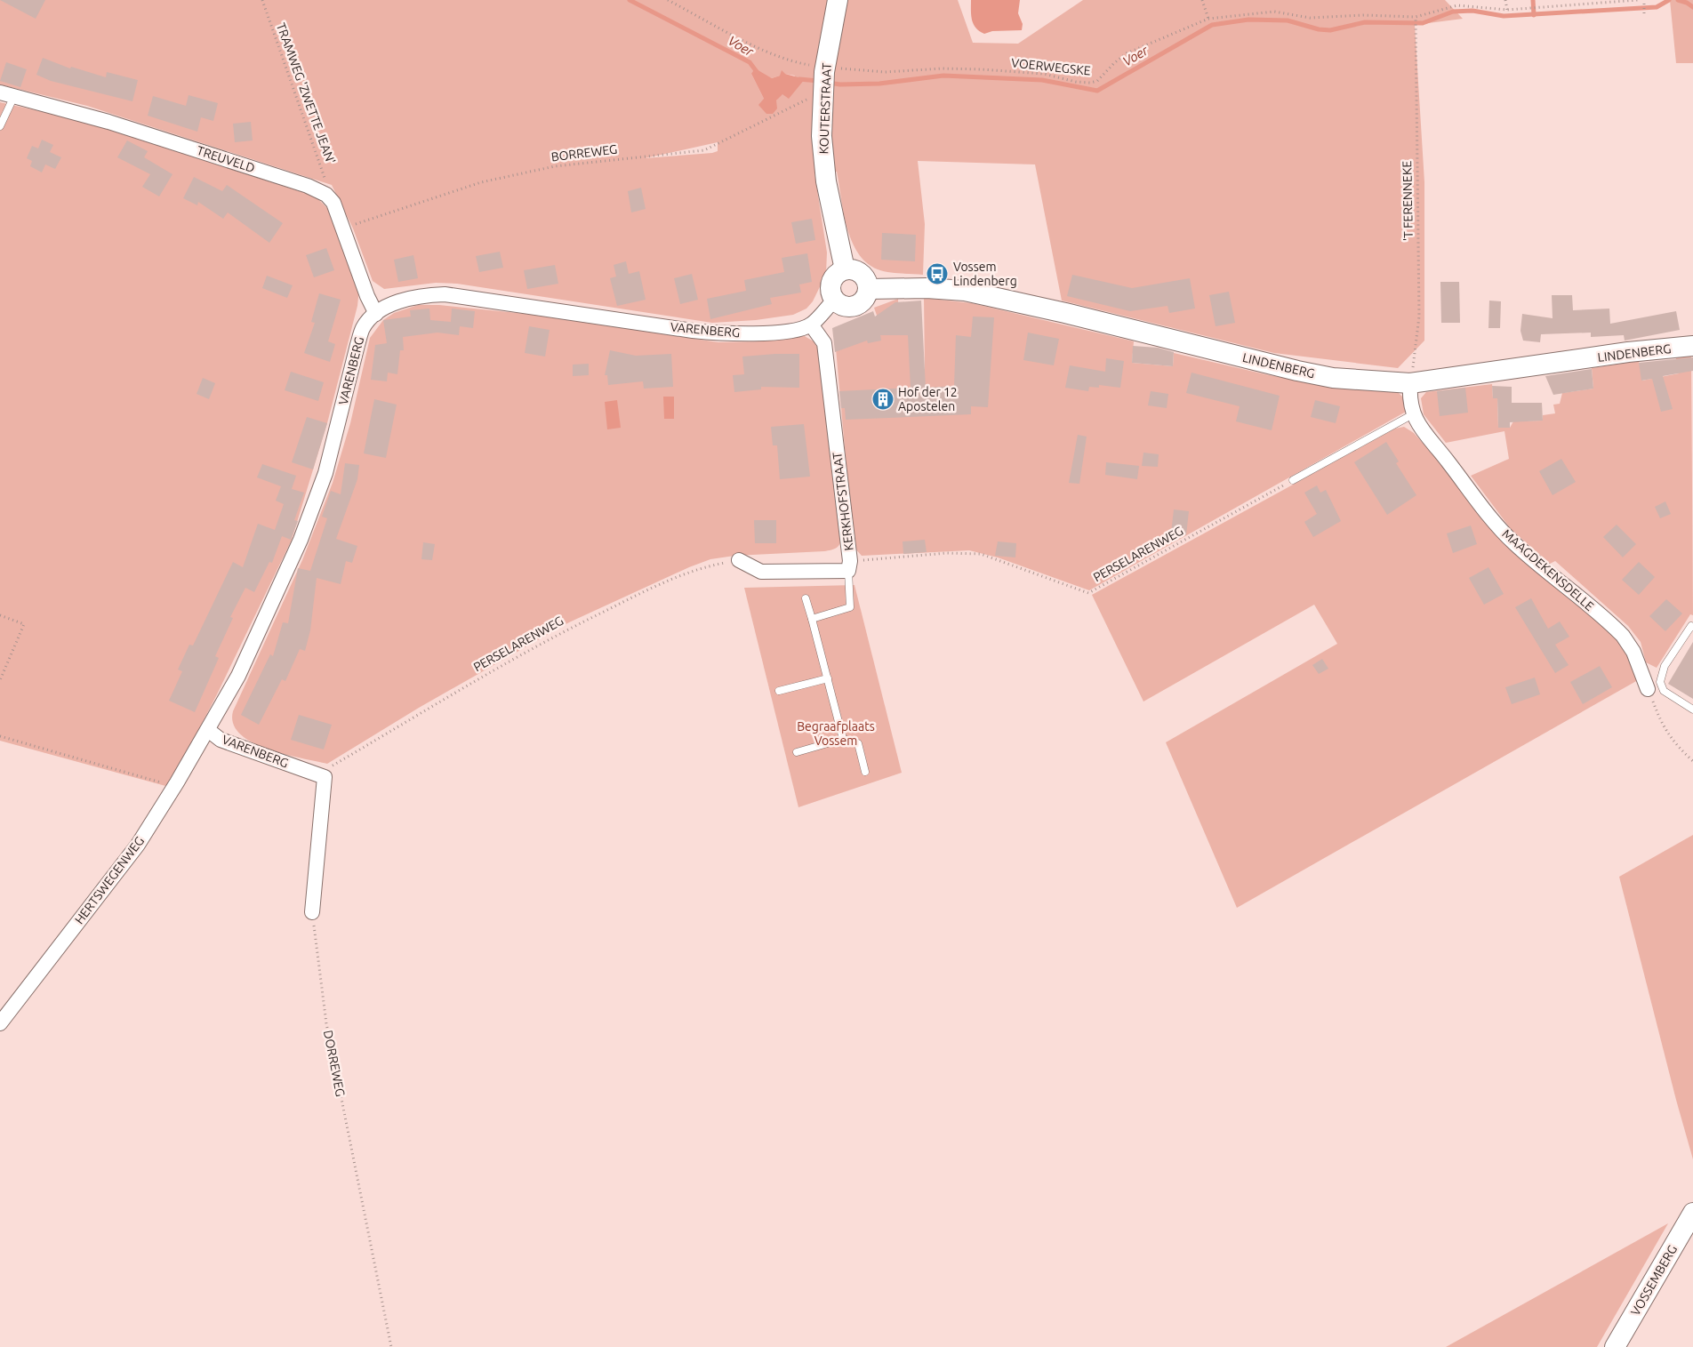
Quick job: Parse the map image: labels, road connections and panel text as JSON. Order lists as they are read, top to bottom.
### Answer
{
  "streets": {
    "street": [
      "KOUTERSTRAAT",
      "TREUVELD",
      "VARENBERG",
      "LINDENBERG",
      "KERKHOFSTRAAT",
      "MAAGDEKENSDELLE",
      "HERTSWEGENWEG",
      "VOSSEMBERG"
    ],
    "path": [
      "VOERWEGSKE",
      "TRAMWEG 'ZWETTE JEAN'",
      "BORREWEG",
      "'T FERENNEKE",
      "PERSELARENWEG",
      "DORREWEG"
    ]
  },
  "crossings": [
    ["VOERWEGSKE", "KOUTERSTRAAT"],
    ["VOERWEGSKE", "'T FERENNEKE"],
    ["TRAMWEG 'ZWETTE JEAN'", "TREUVELD"],
    ["KOUTERSTRAAT", "BORREWEG"],
    ["KOUTERSTRAAT", "LINDENBERG"],
    ["'T FERENNEKE", "LINDENBERG"],
    ["'T FERENNEKE", "MAAGDEKENSDELLE"],
    ["VARENBERG", "KERKHOFSTRAAT"],
    ["VARENBERG", "PERSELARENWEG"],
    ["VARENBERG", "HERTSWEGENWEG"],
    ["LINDENBERG", "MAAGDEKENSDELLE"],
    ["KERKHOFSTRAAT", "PERSELARENWEG"]
  ],
  "water": ["Voer"],
  "parks": ["Begraafplaats Vossem"],
  "places": {
    "bus stop": ["Vossem Lindenberg"],
    "building": ["Hof der 12 Apostelen"]
  }
}
